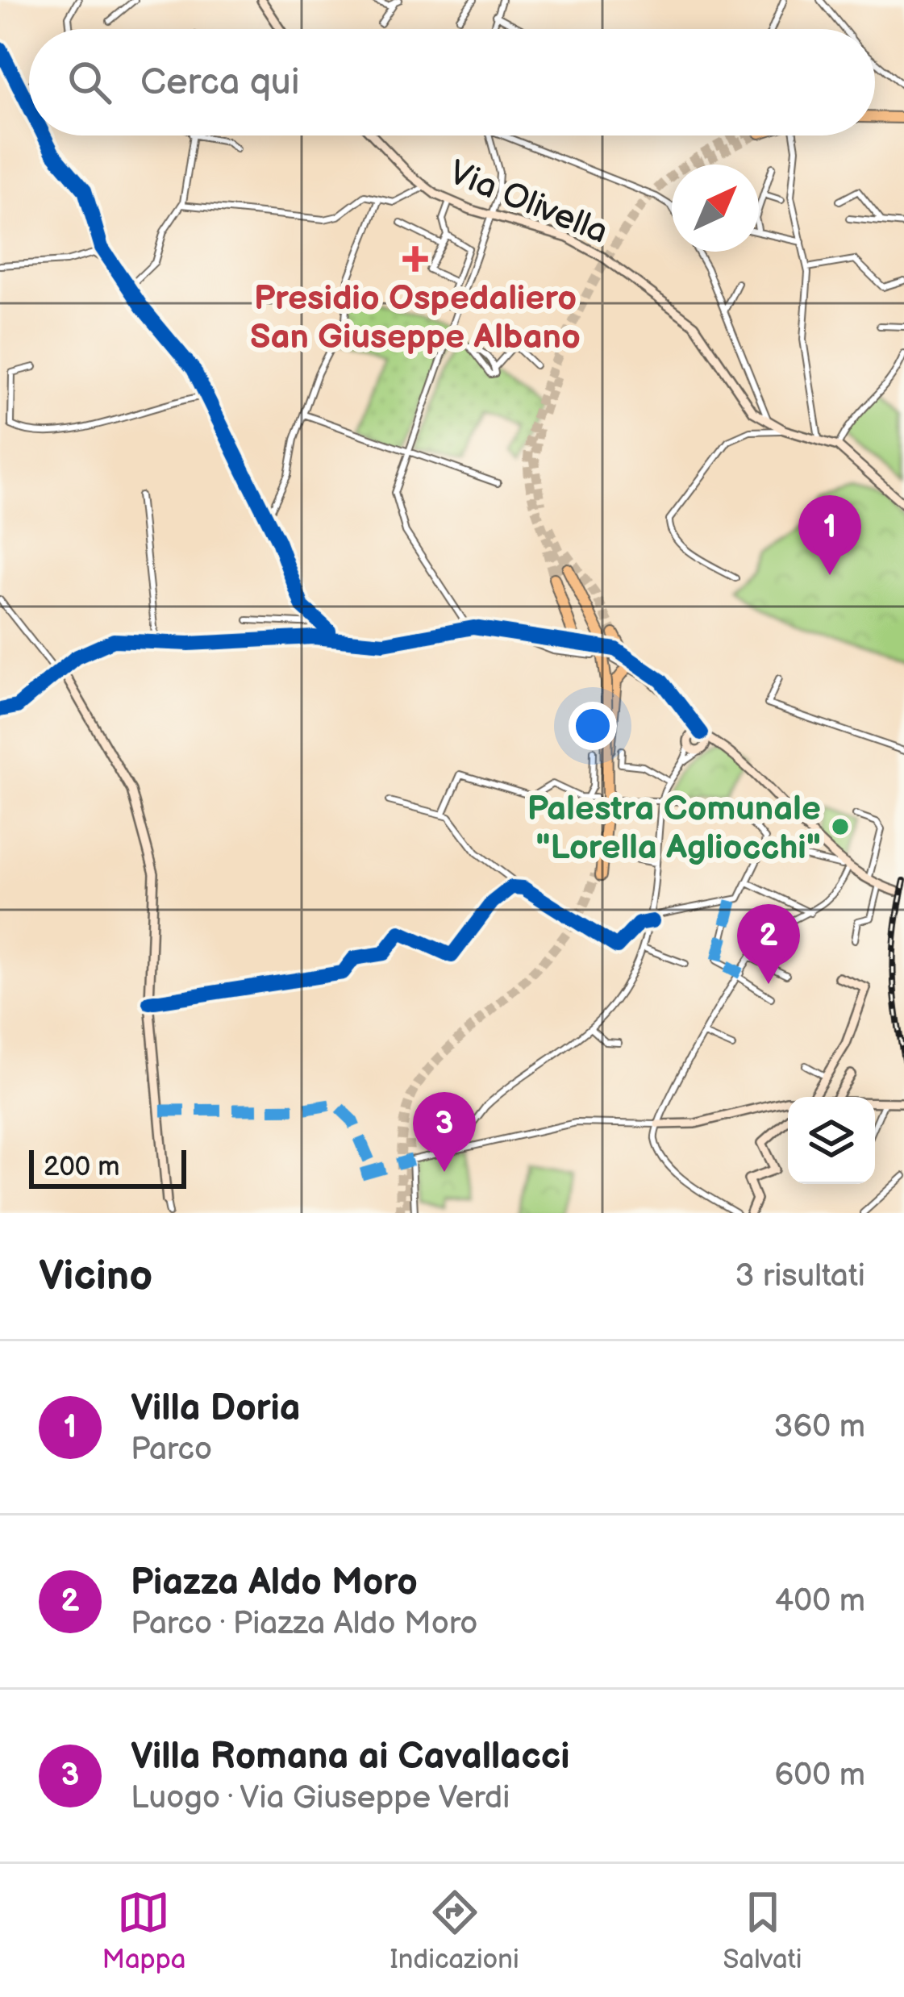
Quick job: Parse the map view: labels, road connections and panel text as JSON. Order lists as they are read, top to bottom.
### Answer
{
  "streets": {
    "main road": ["Via Olivella"]
  },
  "places": {
    "health": ["Presidio Ospedaliero San Giuseppe Albano"],
    "other": ["Palestra Comunale \"Lorella Agliocchi\""]
  },
  "scale_bar": "200 m",
  "north": "top right",
  "page": {
    "search": "Cerca qui",
    "pins": ["1", "2", "3"],
    "scale": "200 m",
    "heading": ["Vicino", "3 risultati"],
    "list": [
      {
        "mark": "1",
        "name": "Villa Doria",
        "note": "Parco",
        "value": "360 m"
      },
      {
        "mark": "2",
        "name": "Piazza Aldo Moro",
        "note": "Parco · Piazza Aldo Moro",
        "value": "400 m"
      },
      {
        "mark": "3",
        "name": "Villa Romana ai Cavallacci",
        "note": "Luogo · Via Giuseppe Verdi",
        "value": "600 m"
      }
    ],
    "nav": ["Mappa", "Indicazioni", "Salvati"]
  }
}
